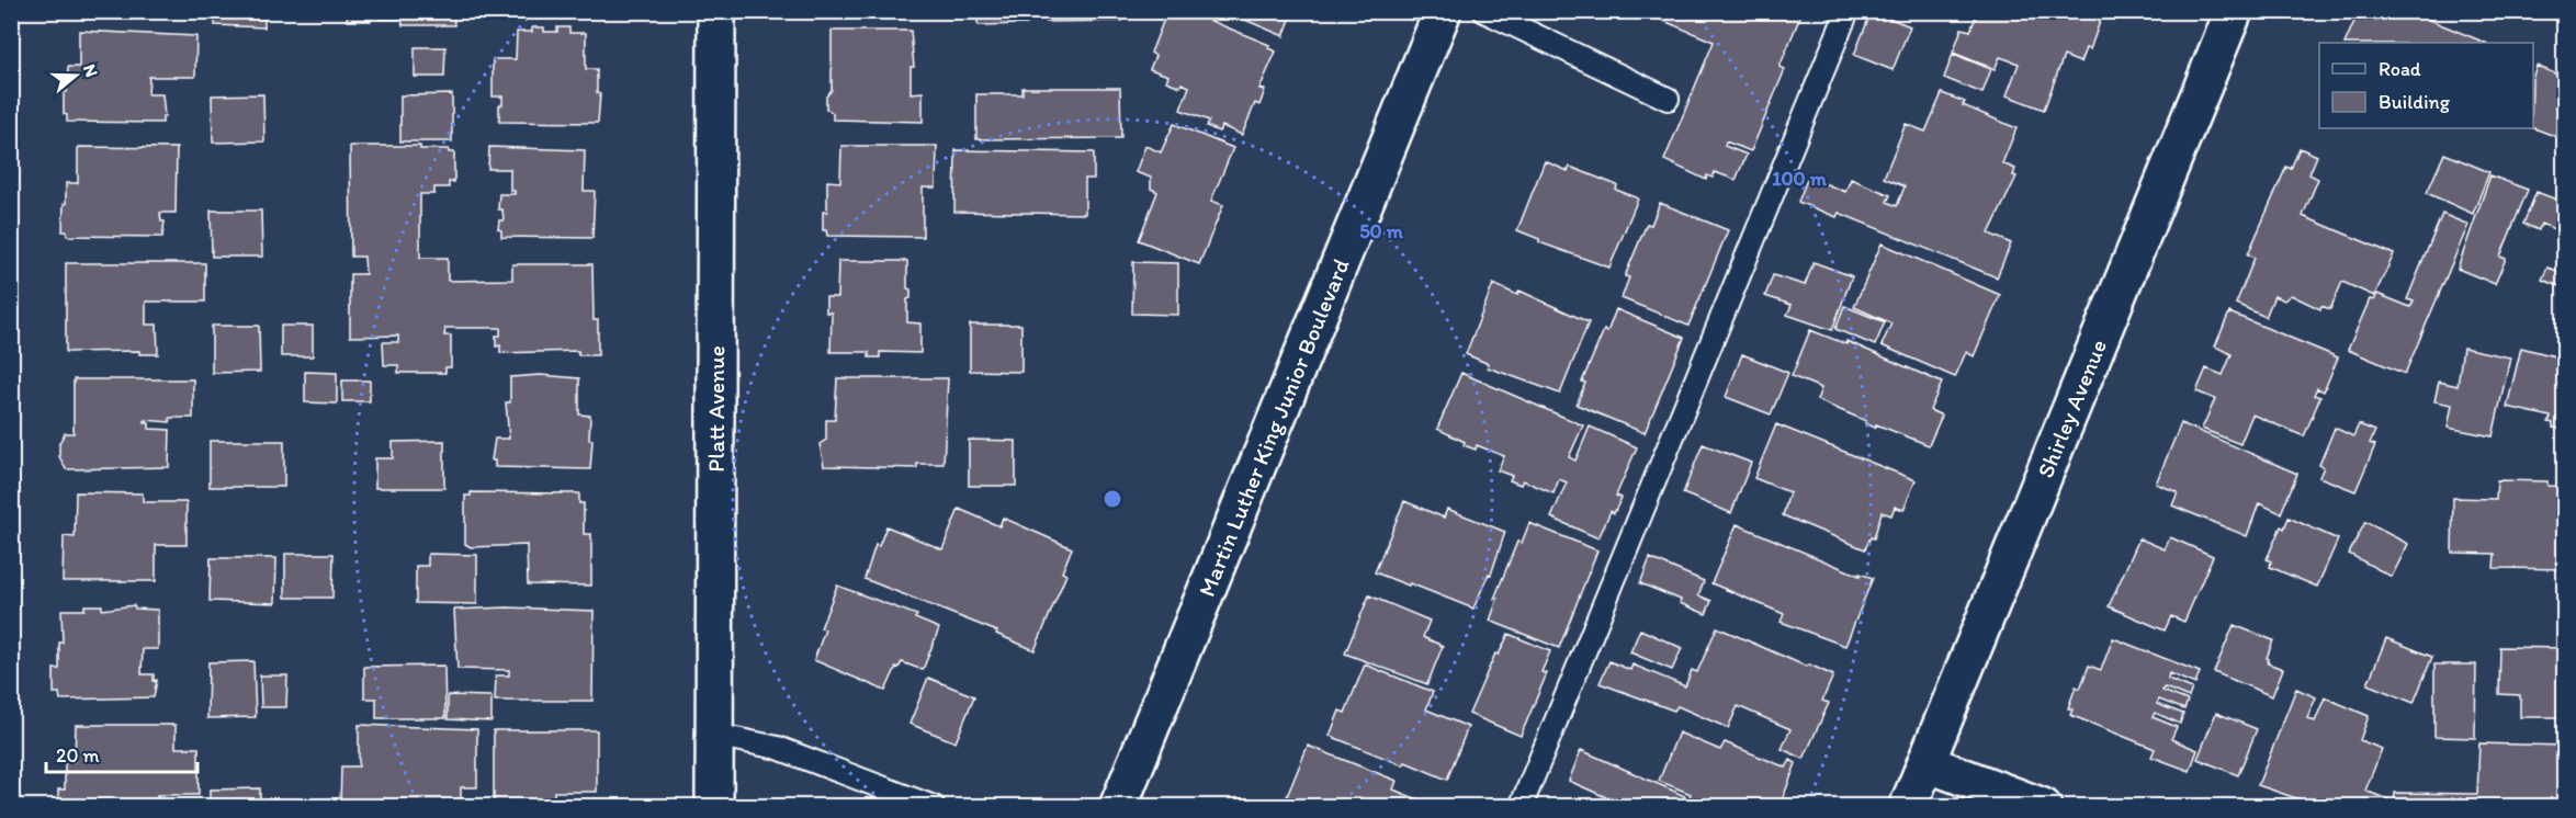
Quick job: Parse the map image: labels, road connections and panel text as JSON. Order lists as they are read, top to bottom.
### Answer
{
  "streets": {
    "street": ["Platt Avenue", "Shirley Avenue", "Martin Luther King Junior Boulevard"]
  },
  "legend": ["Road", "Building"],
  "scale_bar": "20 m",
  "north": "right",
  "rings": ["100 m", "50 m"]
}
